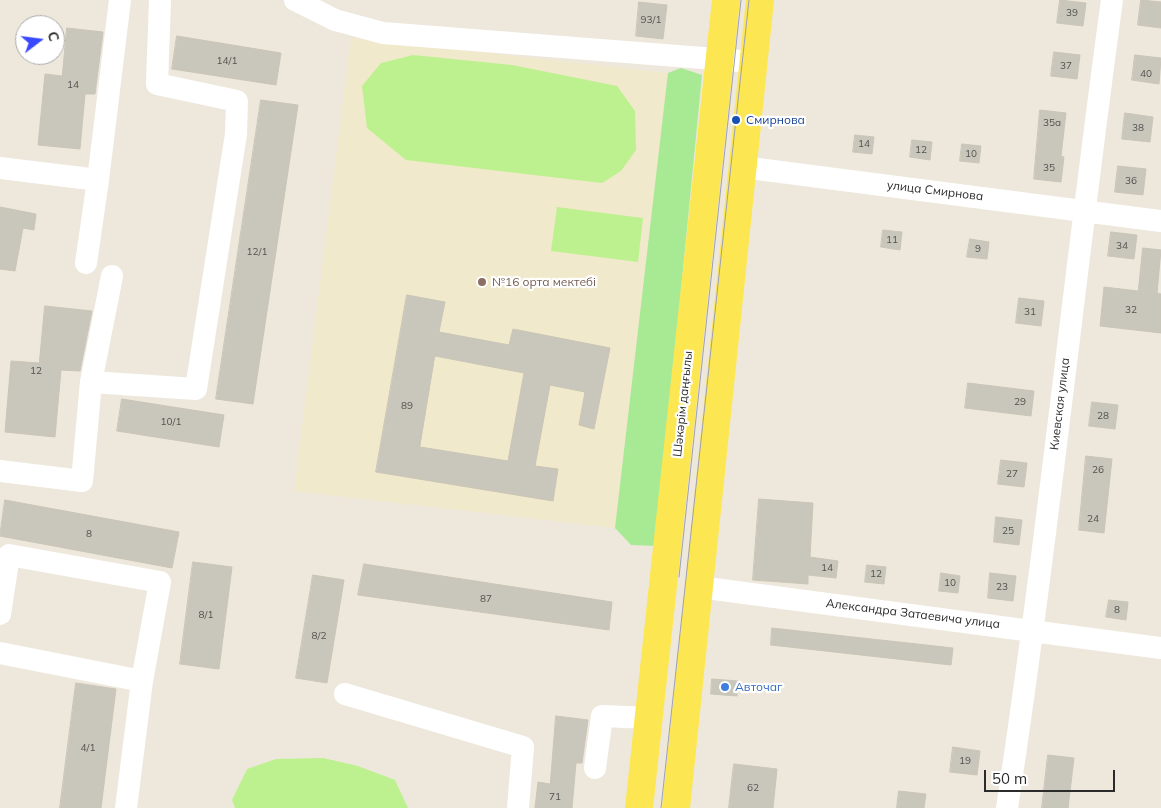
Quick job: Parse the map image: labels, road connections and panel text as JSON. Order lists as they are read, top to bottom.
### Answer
{
  "streets": {
    "main road": ["улица Смирнова", "Шәкәрім даңғылы", "Александра Затаевича улица"],
    "street": ["Киевская улица"]
  },
  "crossings": [
    ["улица Смирнова", "Шәкәрім даңғылы"],
    ["улица Смирнова", "Киевская улица"],
    ["Шәкәрім даңғылы", "Александра Затаевича улица"],
    ["Киевская улица", "Александра Затаевича улица"]
  ],
  "places": ["Смирнова", "№16 орта мектебі", "Авточаг"],
  "house_numbers": [
    "39",
    "93/1",
    "14/1",
    "37",
    "40",
    "14",
    "35а",
    "38",
    "14",
    "12",
    "10",
    "35",
    "36",
    "11",
    "34",
    "9",
    "12/1",
    "32",
    "31",
    "12",
    "29",
    "89",
    "28",
    "10/1",
    "26",
    "27",
    "24",
    "25",
    "8",
    "14",
    "12",
    "10",
    "23",
    "87",
    "8",
    "8/1",
    "8/2",
    "4/1",
    "19",
    "62",
    "71"
  ],
  "scale_bar": "50 m",
  "north": "right"
}
